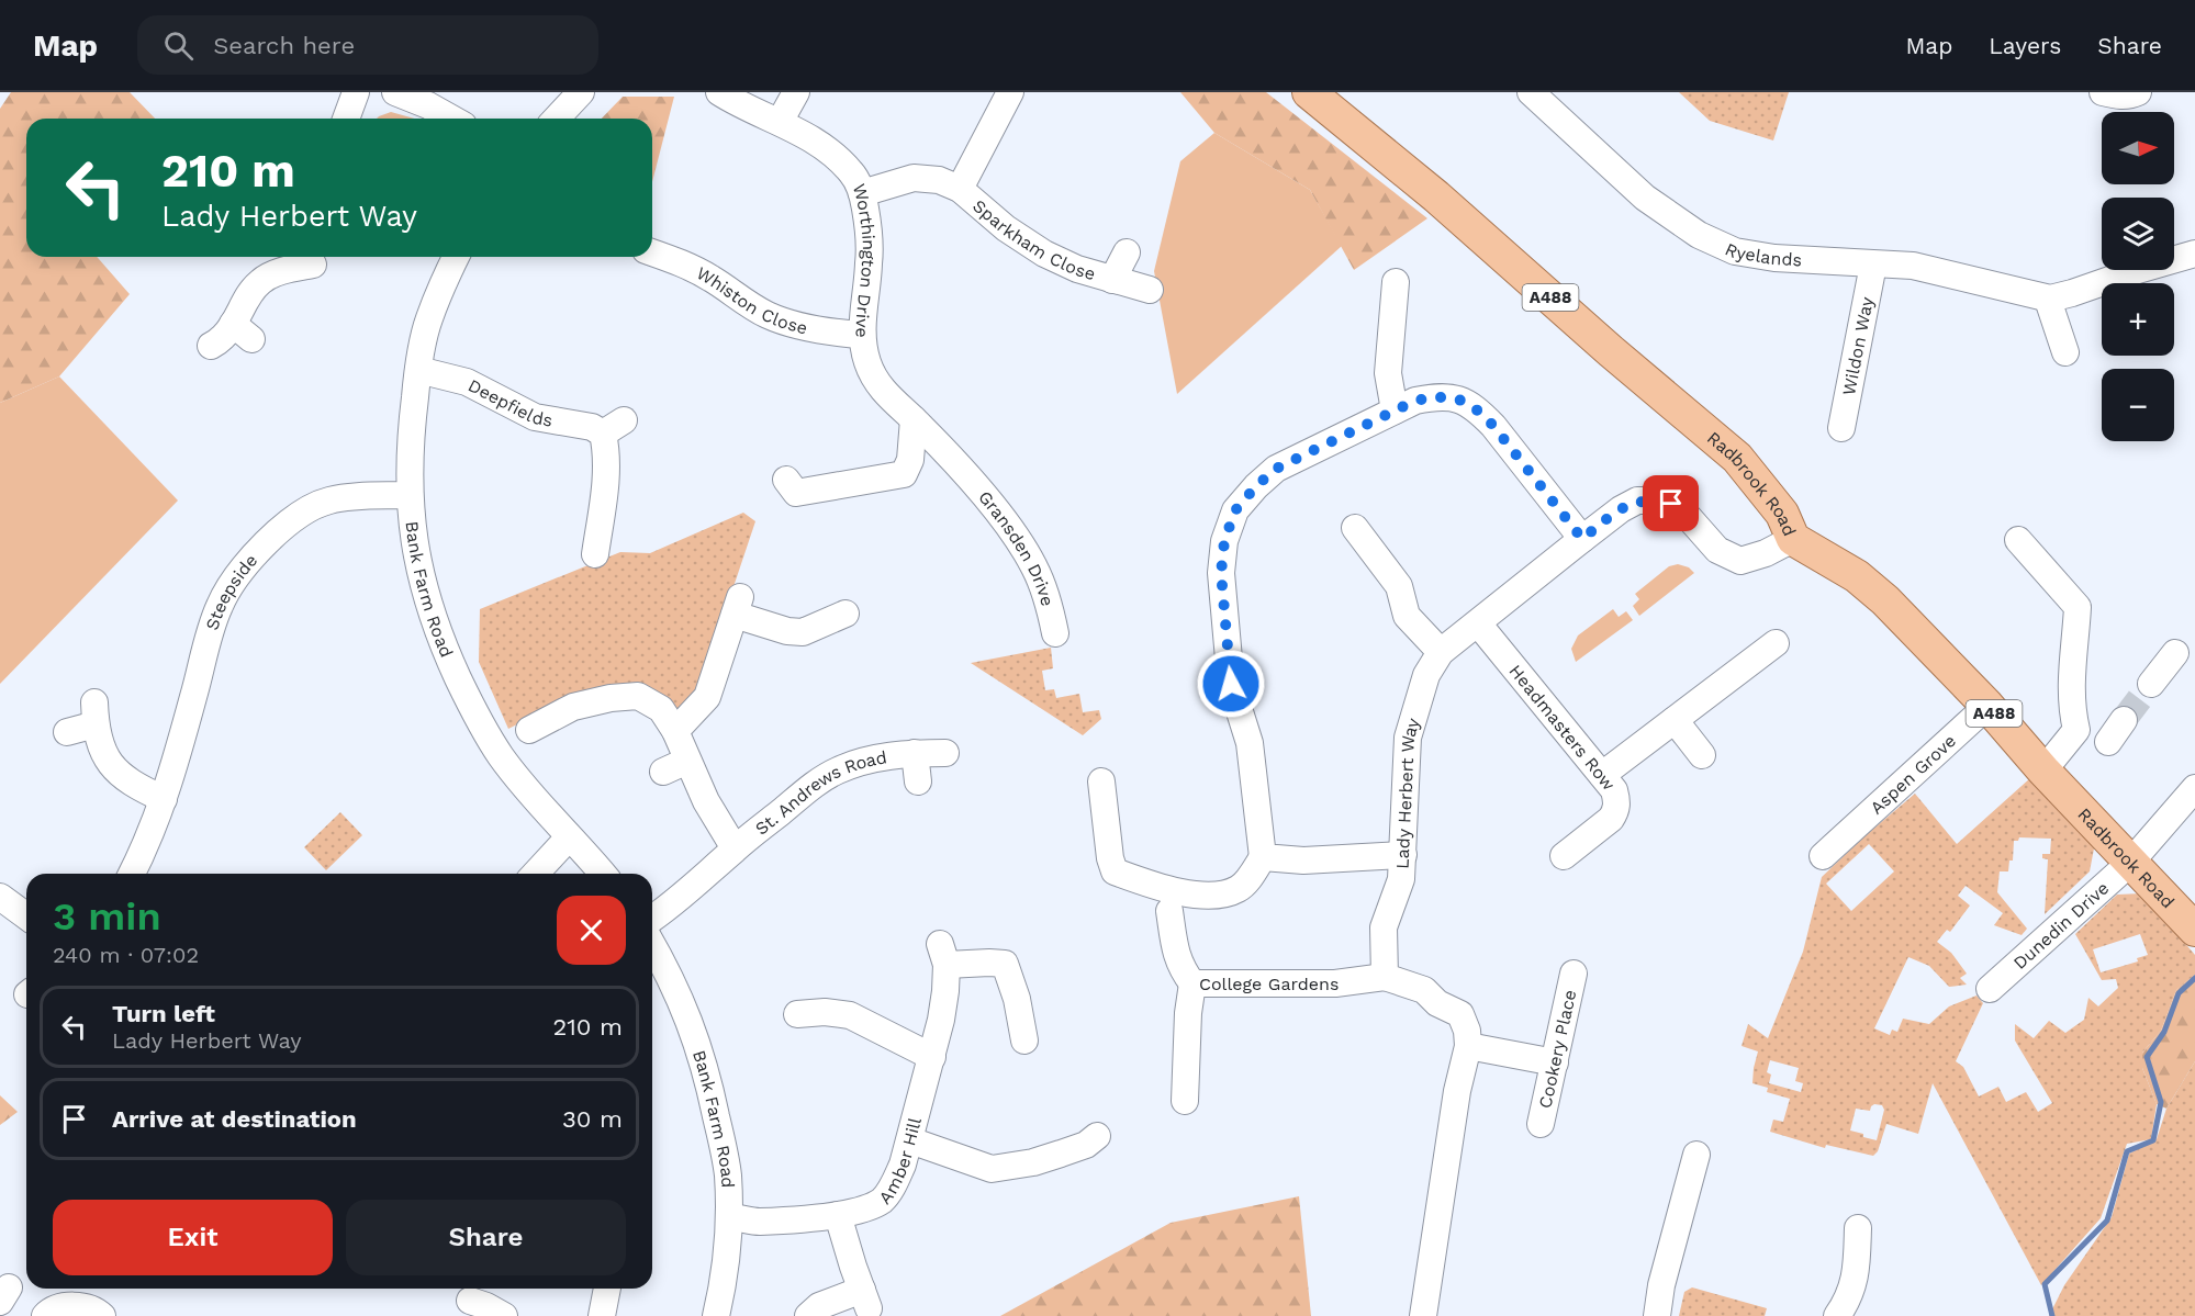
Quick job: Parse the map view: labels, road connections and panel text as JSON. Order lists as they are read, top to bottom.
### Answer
{
  "streets": {
    "main road": ["A488", "Radbrook Road"],
    "street": [
      "Sparkham Close",
      "Ryelands",
      "Worthington Drive",
      "Whiston Close",
      "Wildon Way",
      "Deepfields",
      "Gransden Drive",
      "Bank Farm Road",
      "Steepside",
      "Headmasters Row",
      "Aspen Grove",
      "Lady Herbert Way",
      "St. Andrews Road",
      "Dunedin Drive",
      "College Gardens",
      "Cookery Place",
      "Amber Hill"
    ]
  },
  "crossings": [
    ["Sparkham Close", "Worthington Drive"],
    ["Ryelands", "Wildon Way"],
    ["Worthington Drive", "Whiston Close"],
    ["Worthington Drive", "Gransden Drive"],
    ["Deepfields", "Bank Farm Road"],
    ["Radbrook Road", "Aspen Grove"],
    ["Radbrook Road", "Lady Herbert Way"],
    ["Radbrook Road", "Dunedin Drive"],
    ["Bank Farm Road", "Steepside"],
    ["Bank Farm Road", "Amber Hill"],
    ["Headmasters Row", "Lady Herbert Way"],
    ["Lady Herbert Way", "College Gardens"]
  ],
  "north": "right",
  "page": {
    "header": "Map",
    "search": "Search here",
    "nav": ["Map", "Layers", "Share"],
    "map_buttons": ["+", "−"],
    "turn": ["210 m", "Lady Herbert Way"],
    "heading": ["3 min", "240 m · 07:02"],
    "list": [
      {
        "name": "Turn left",
        "note": "Lady Herbert Way",
        "value": "210 m"
      },
      {
        "name": "Arrive at destination",
        "value": "30 m"
      }
    ],
    "buttons": ["Exit", "Share"]
  }
}
